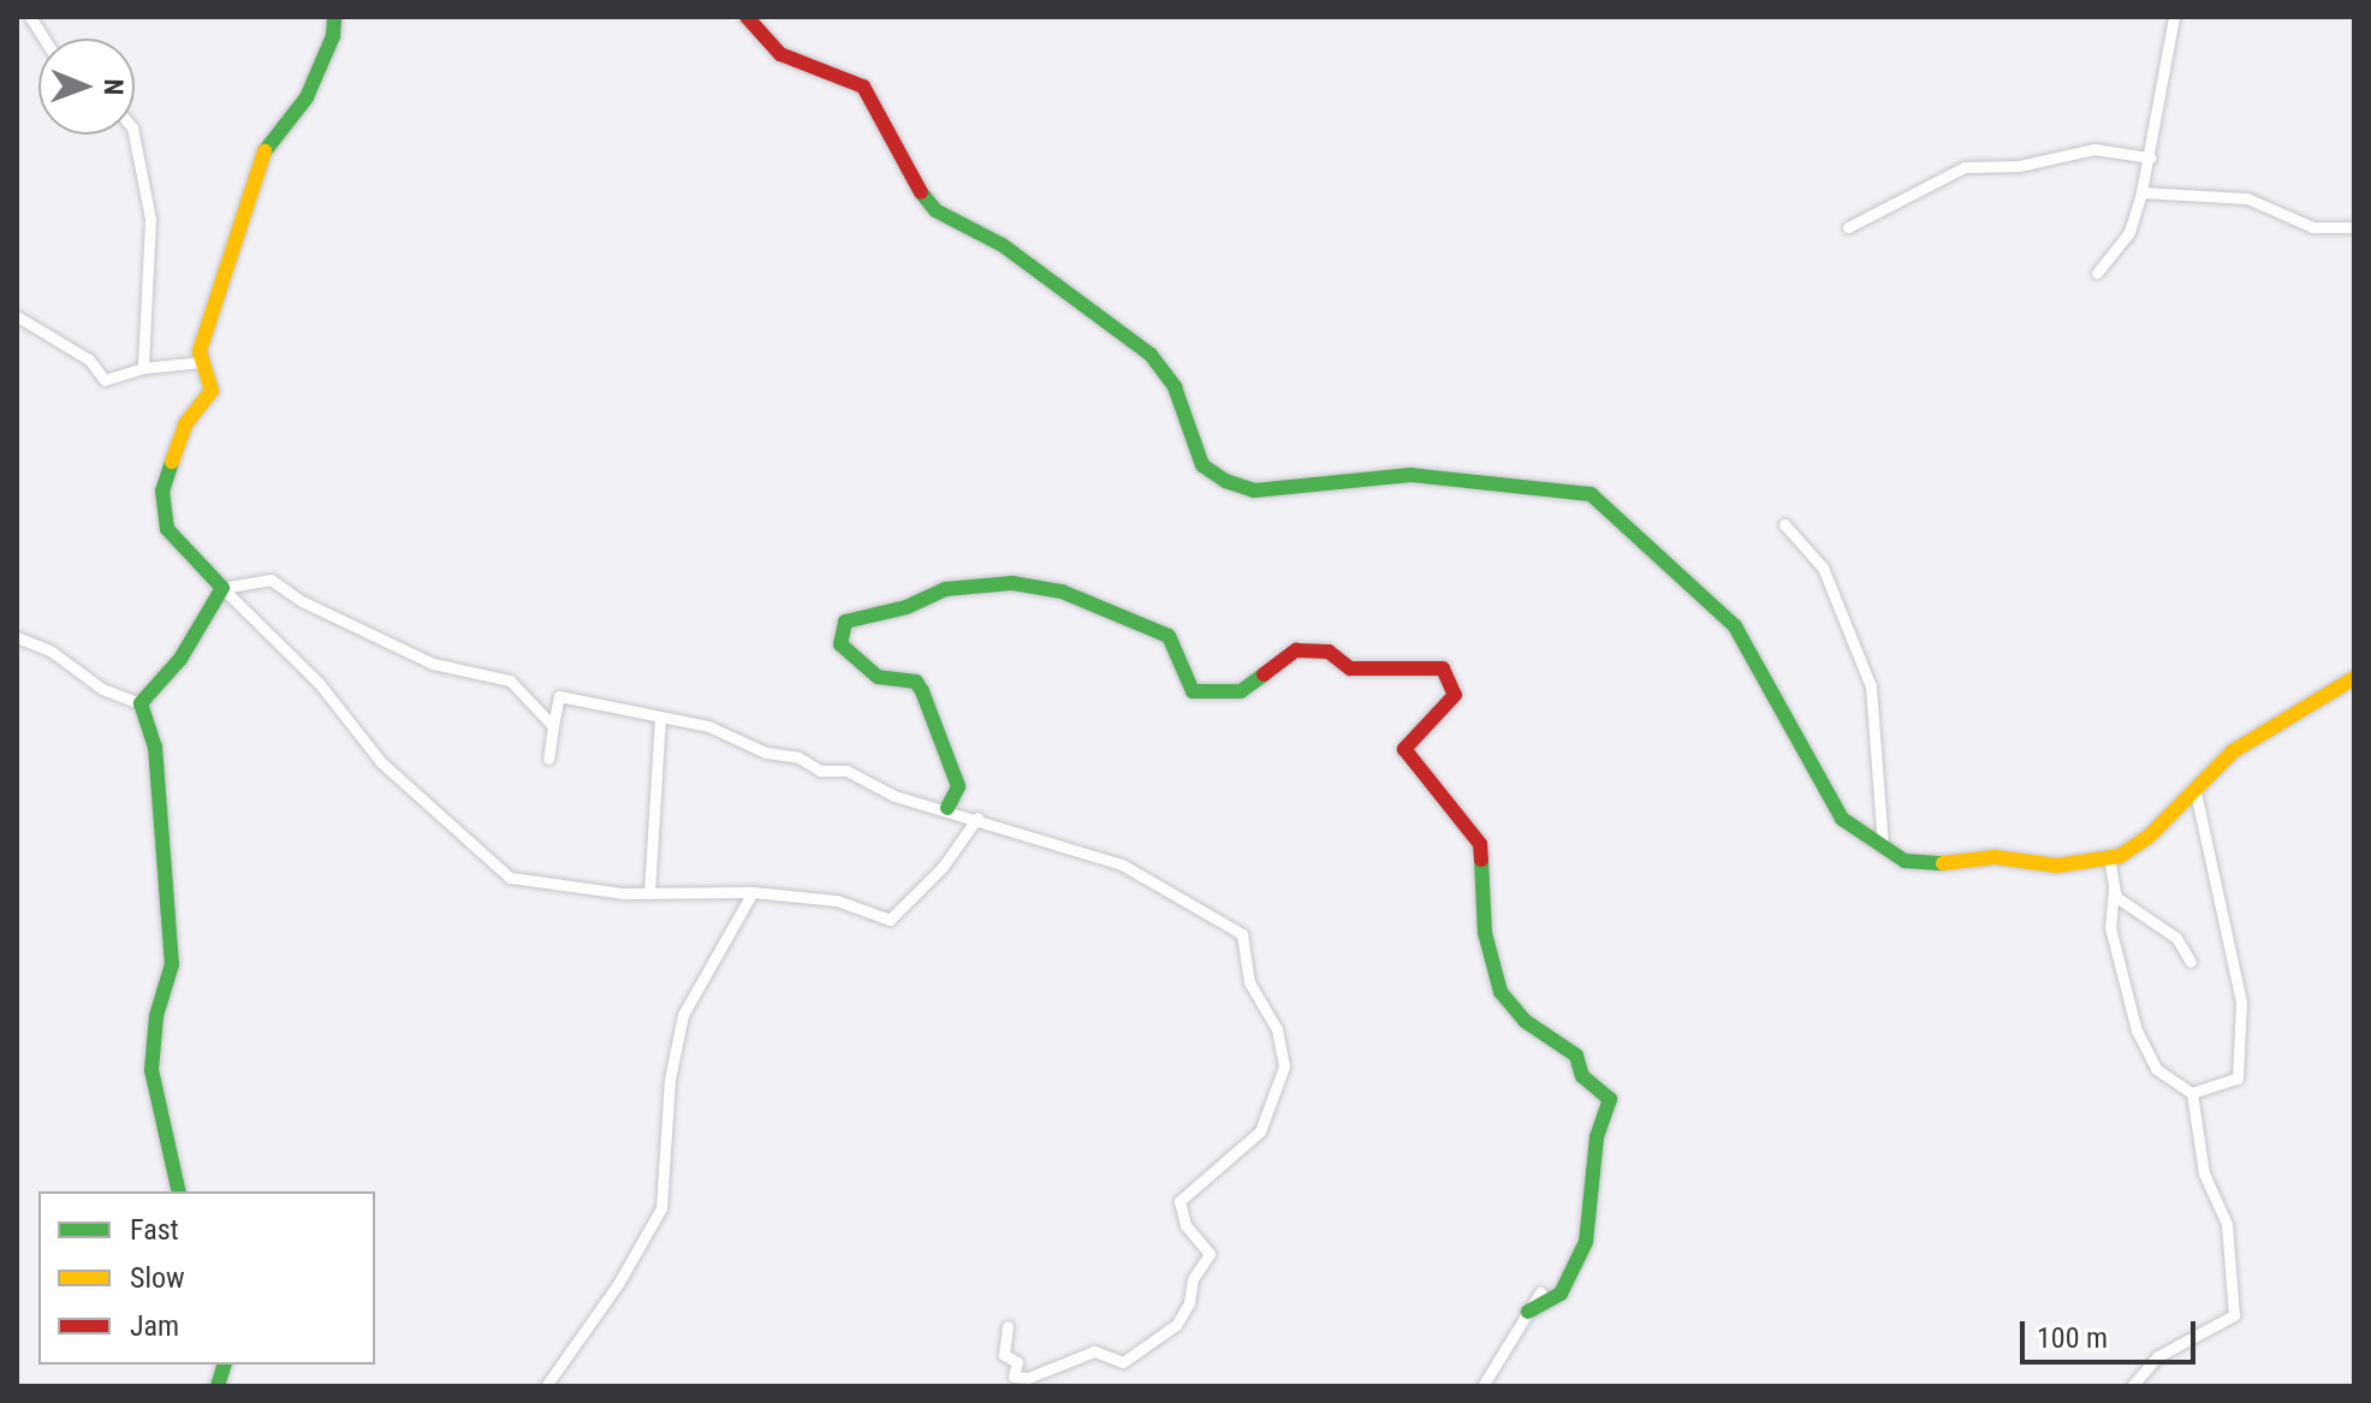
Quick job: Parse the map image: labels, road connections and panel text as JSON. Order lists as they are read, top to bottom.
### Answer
{
  "legend": ["Fast", "Slow", "Jam"],
  "scale_bar": "100 m",
  "north": "right"
}
